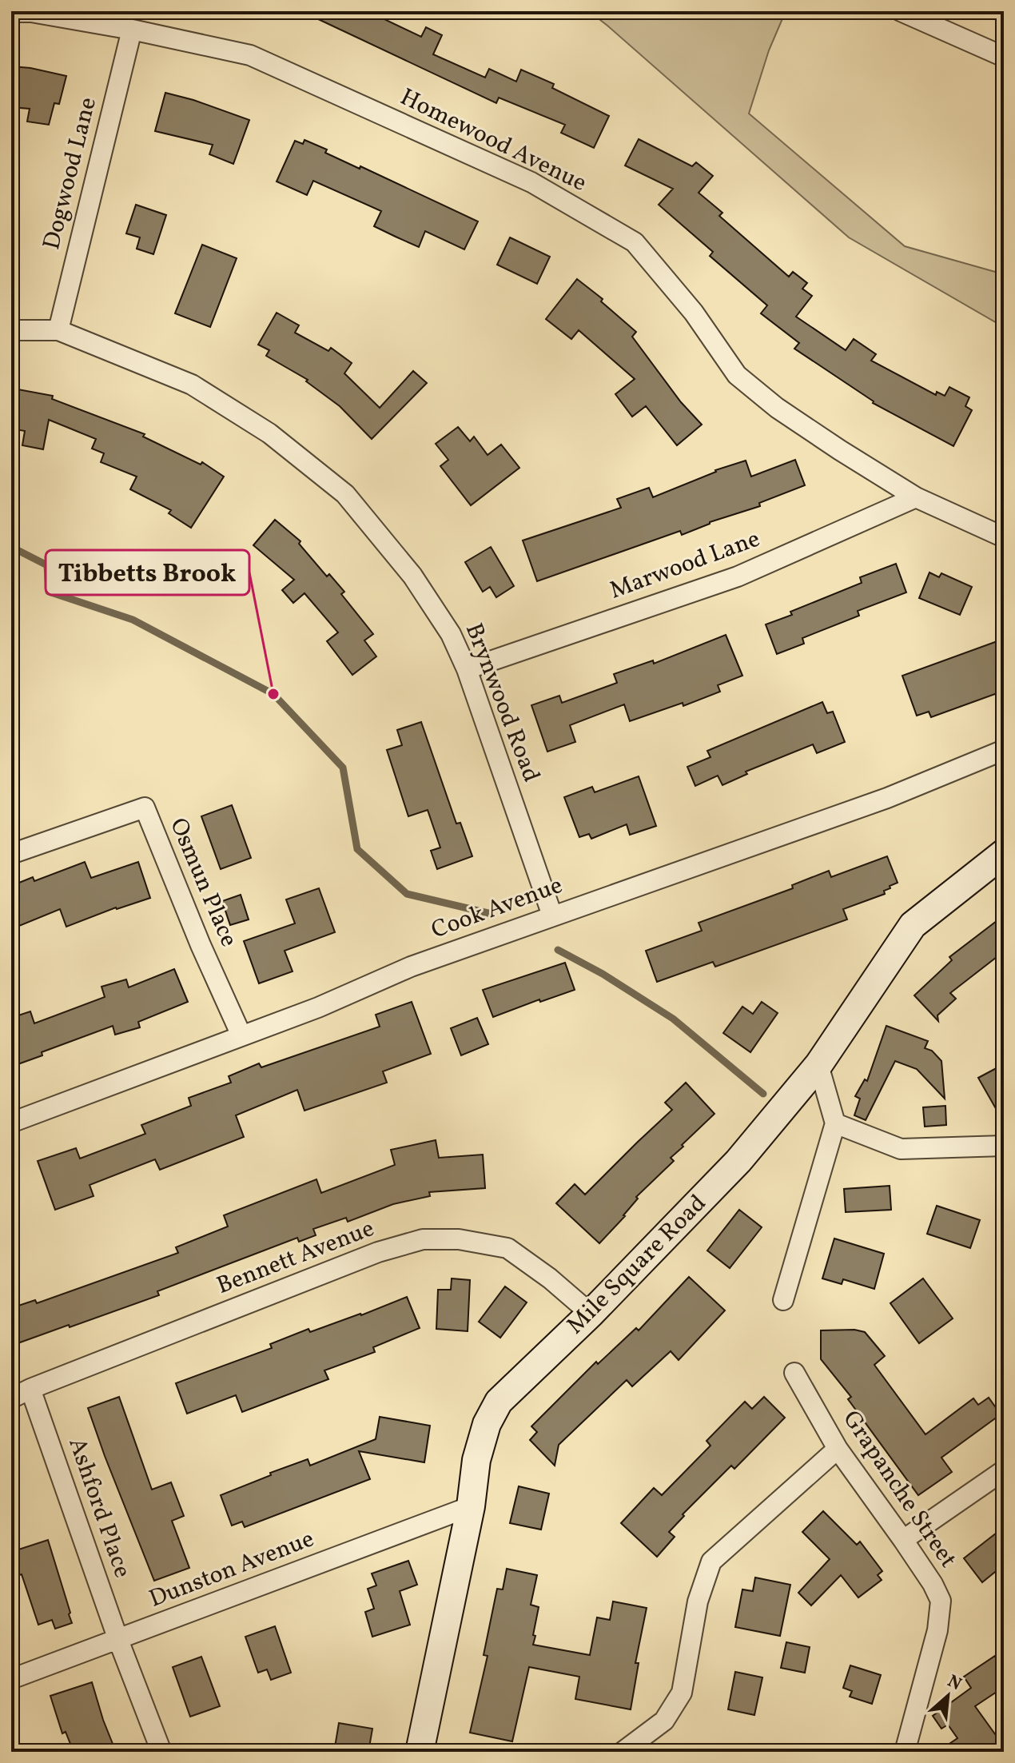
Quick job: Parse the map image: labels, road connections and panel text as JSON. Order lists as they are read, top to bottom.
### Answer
{
  "streets": {
    "street": [
      "Homewood Avenue",
      "Dogwood Lane",
      "Marwood Lane",
      "Brynwood Road",
      "Osmun Place",
      "Cook Avenue",
      "Bennett Avenue",
      "Mile Square Road",
      "Grapanche Street",
      "Ashford Place",
      "Dunston Avenue"
    ]
  },
  "crossings": [
    ["Homewood Avenue", "Dogwood Lane"],
    ["Homewood Avenue", "Marwood Lane"],
    ["Dogwood Lane", "Brynwood Road"],
    ["Marwood Lane", "Brynwood Road"],
    ["Brynwood Road", "Cook Avenue"],
    ["Osmun Place", "Cook Avenue"],
    ["Bennett Avenue", "Mile Square Road"],
    ["Bennett Avenue", "Ashford Place"],
    ["Mile Square Road", "Dunston Avenue"],
    ["Ashford Place", "Dunston Avenue"]
  ],
  "places": ["Tibbetts Brook"],
  "north": "top right"
}
